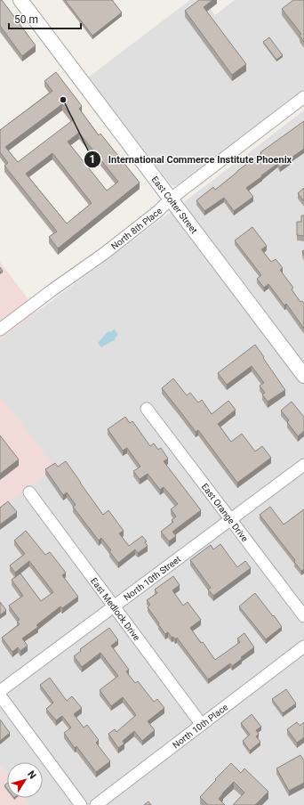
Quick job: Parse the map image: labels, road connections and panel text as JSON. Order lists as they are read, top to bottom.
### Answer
{
  "streets": {
    "street": [
      "East Colter Street",
      "North 8th Place",
      "East Orange Drive",
      "North 10th Street",
      "East Medlock Drive",
      "North 10th Place"
    ]
  },
  "crossings": [
    ["East Colter Street", "North 8th Place"],
    ["East Orange Drive", "North 10th Street"],
    ["North 10th Street", "East Medlock Drive"],
    ["East Medlock Drive", "North 10th Place"]
  ],
  "places": ["International Commerce Institute Phoenix"],
  "scale_bar": "50 m",
  "north": "top right"
}
